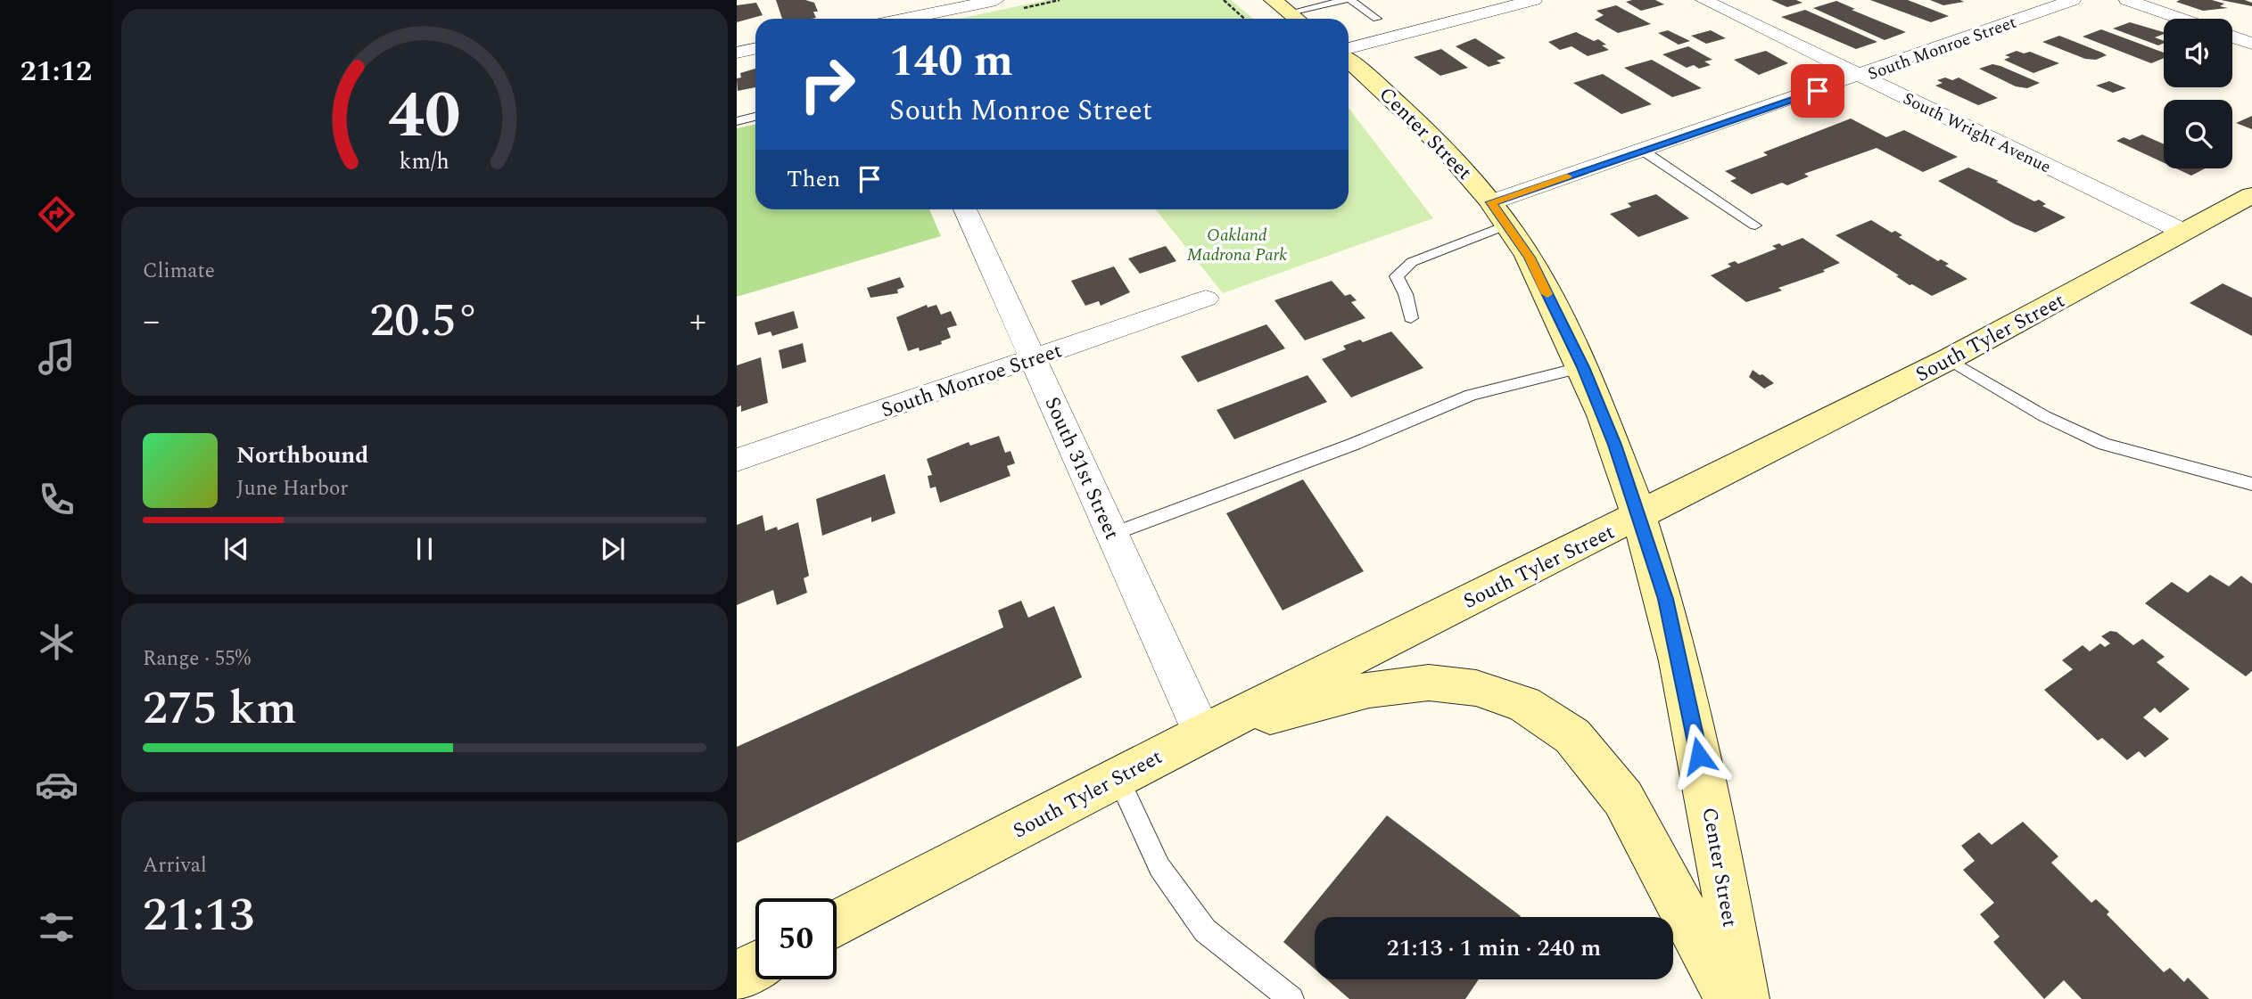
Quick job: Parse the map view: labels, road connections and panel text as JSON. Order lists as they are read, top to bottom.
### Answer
{
  "streets": {
    "main road": ["Center Street", "South Tyler Street"],
    "street": ["South Monroe Street", "South Wright Avenue", "South 31st Street"]
  },
  "crossings": [
    ["South Monroe Street", "South Wright Avenue"],
    ["South Monroe Street", "Center Street"],
    ["South Monroe Street", "South 31st Street"],
    ["South Wright Avenue", "South Tyler Street"],
    ["Center Street", "South Tyler Street"],
    ["South Tyler Street", "South 31st Street"]
  ],
  "parks": ["Oakland Madrona Park"],
  "page": {
    "tabs": "21:12",
    "turn": ["140 m", "South Monroe Street"],
    "then": "Then",
    "tile": [
      "Climate",
      ["Range · 55%", "275 km"],
      ["Arrival", "21:13"]
    ],
    "heat": ["−", "20.5°", "+"],
    "song": ["Northbound", "June Harbor"],
    "limit": "50",
    "trip": "21:13 · 1 min · 240 m",
    "gauge": ["40", "km/h"]
  }
}
